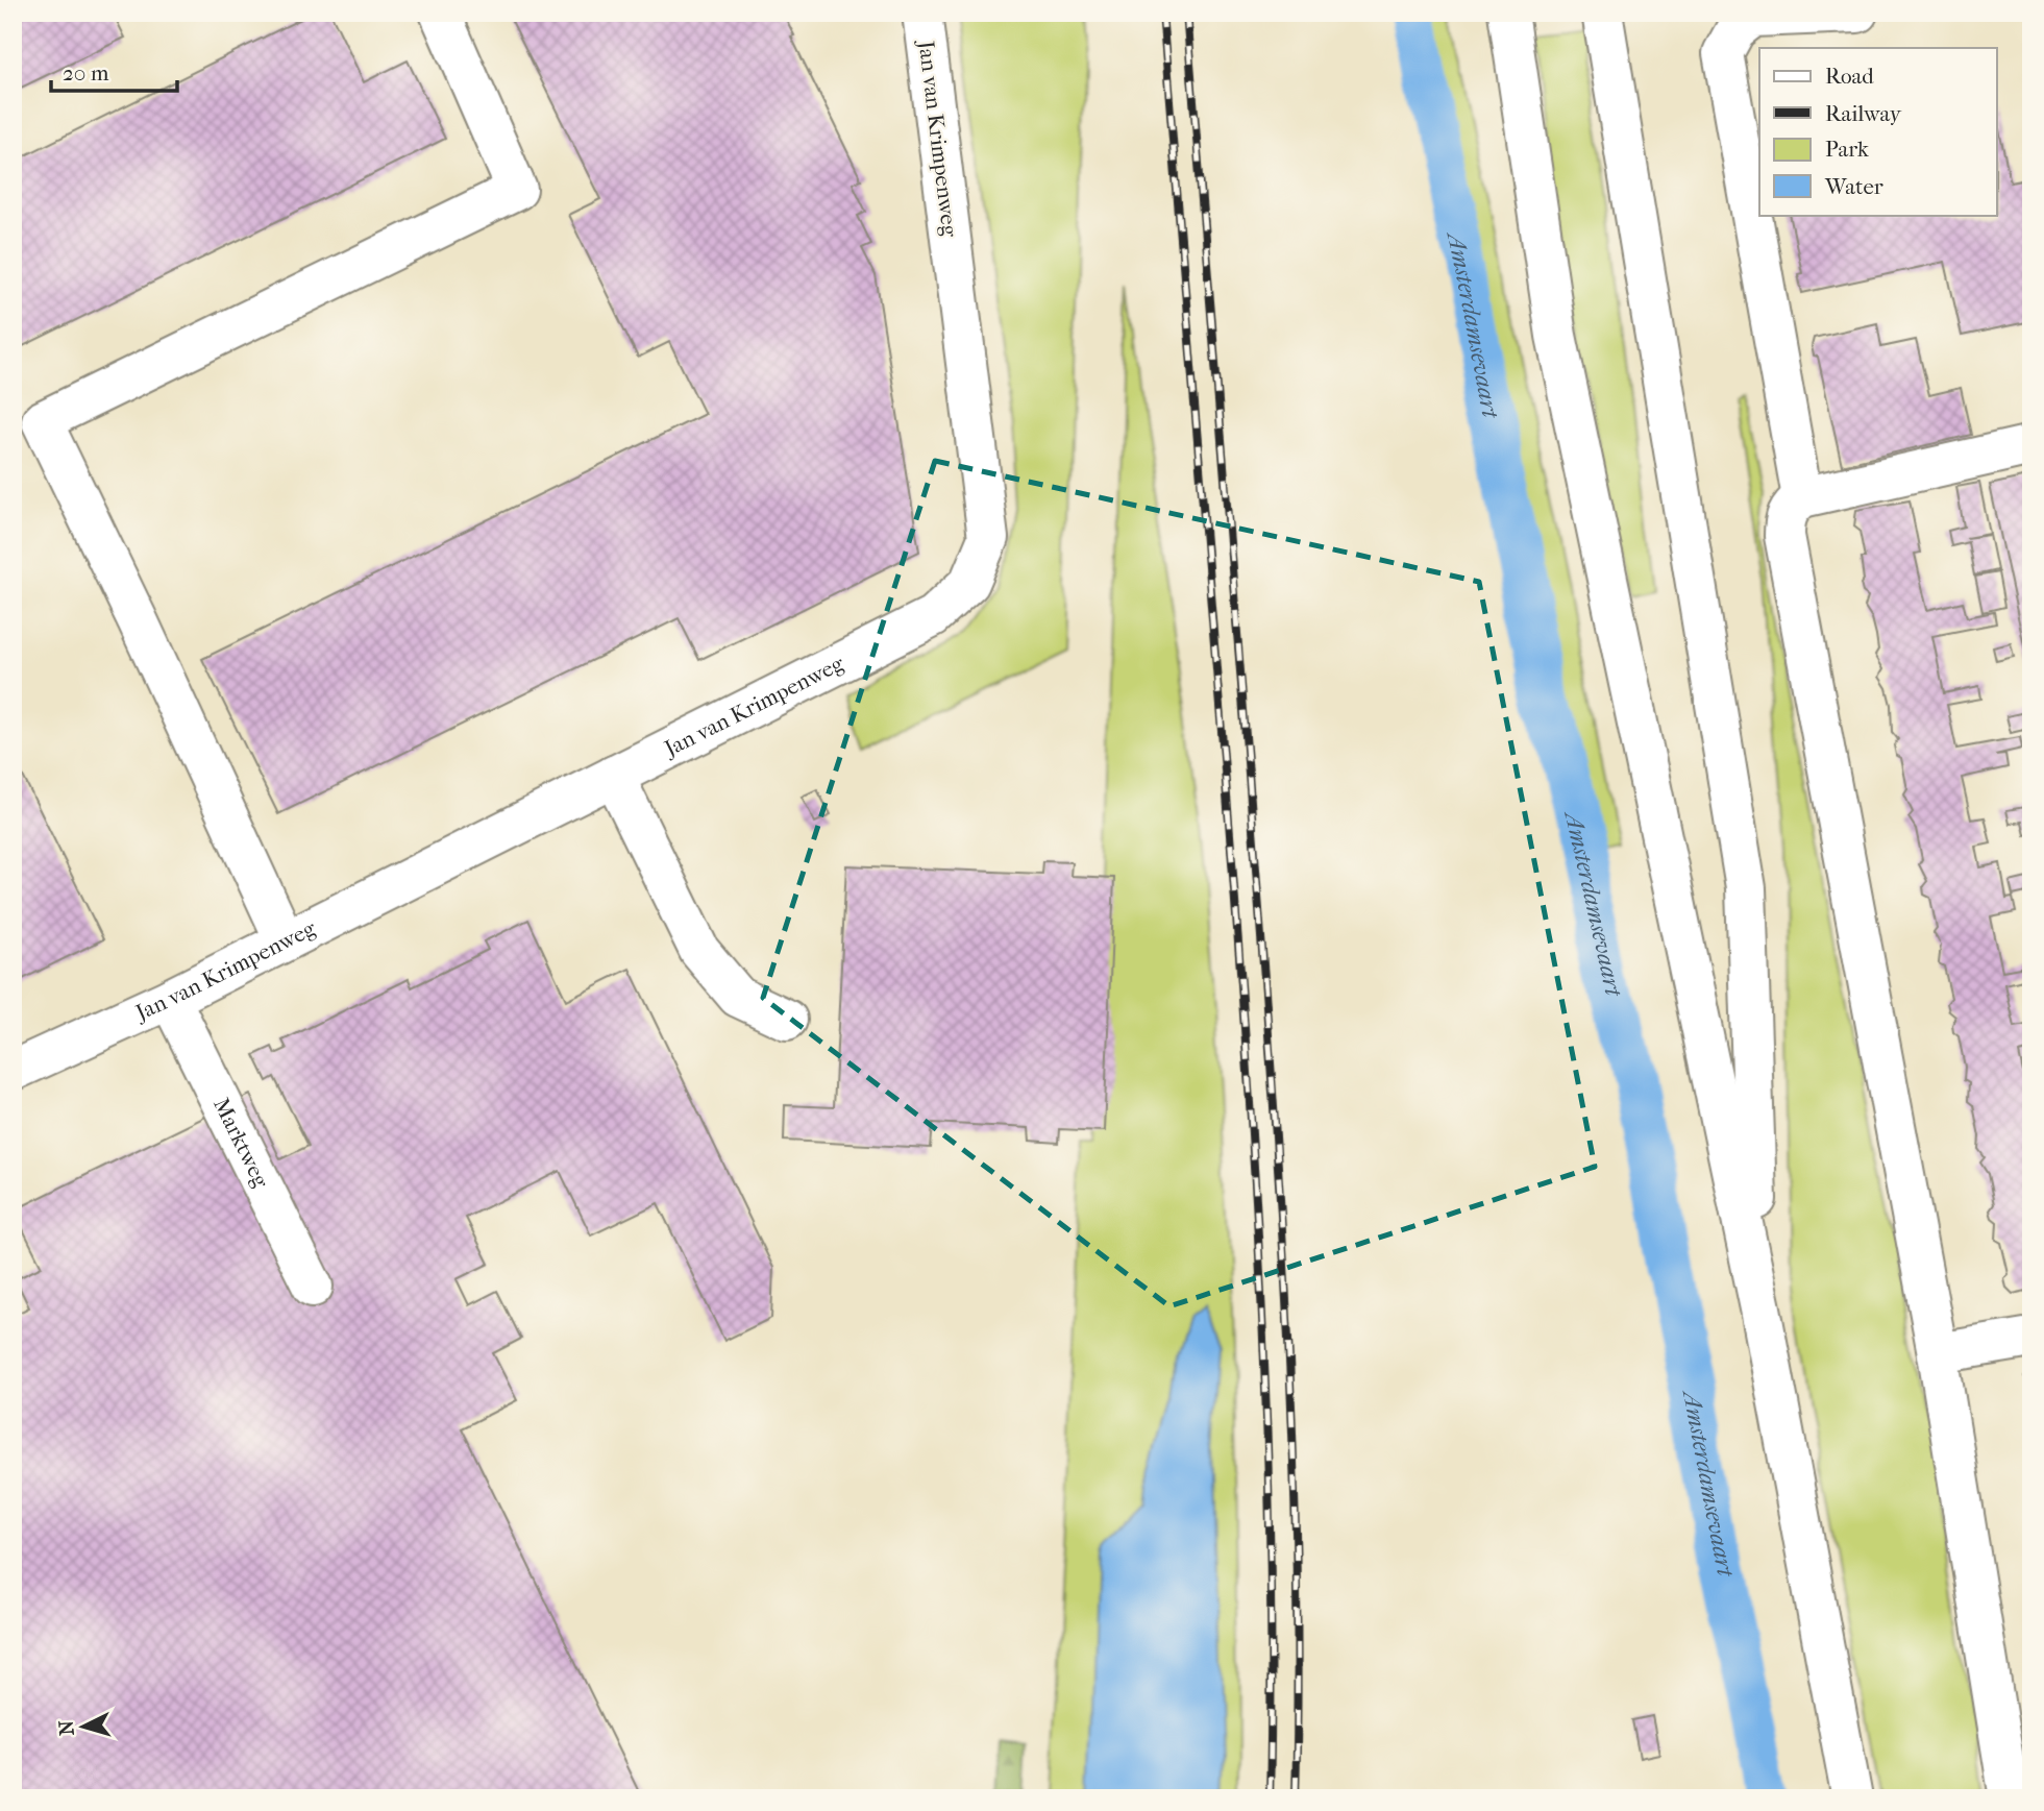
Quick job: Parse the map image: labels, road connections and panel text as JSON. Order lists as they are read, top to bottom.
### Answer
{
  "streets": {
    "street": ["Jan van Krimpenweg", "Marktweg"]
  },
  "crossings": [
    ["Jan van Krimpenweg", "Marktweg"]
  ],
  "water": ["Amsterdamsevaart"],
  "legend": [
    "Road",
    "Railway",
    "Park",
    "Water"
  ],
  "scale_bar": "20 m",
  "north": "left"
}
